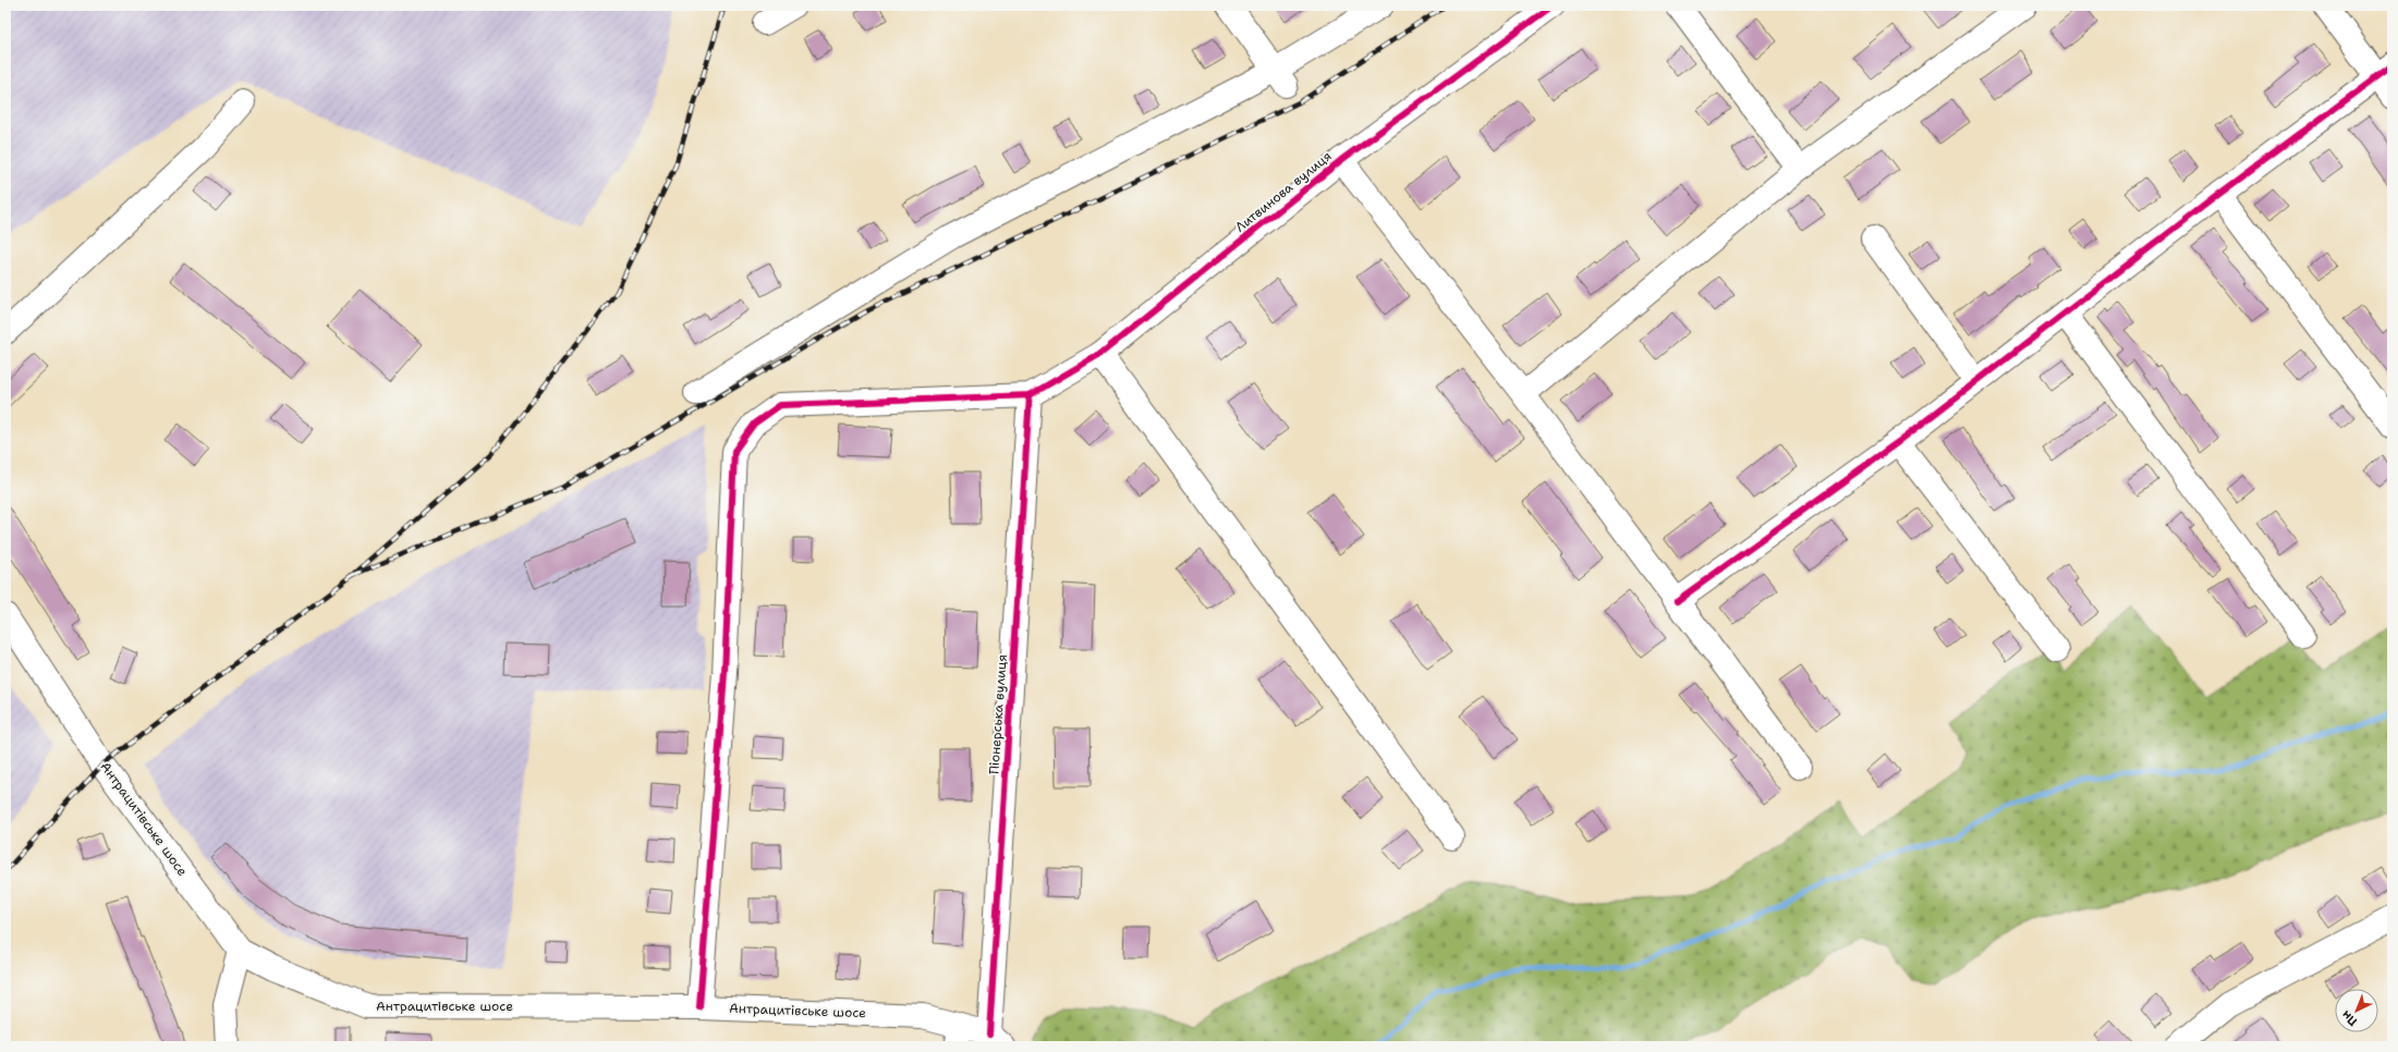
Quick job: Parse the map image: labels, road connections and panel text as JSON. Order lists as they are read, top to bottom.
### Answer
{
  "streets": {
    "street": ["Литвинова вулиця", "Піонерська вулиця", "Антрацитівське шосе"]
  },
  "crossings": [
    ["Литвинова вулиця", "Піонерська вулиця"],
    ["Піонерська вулиця", "Антрацитівське шосе"]
  ],
  "north": "bottom left"
}
